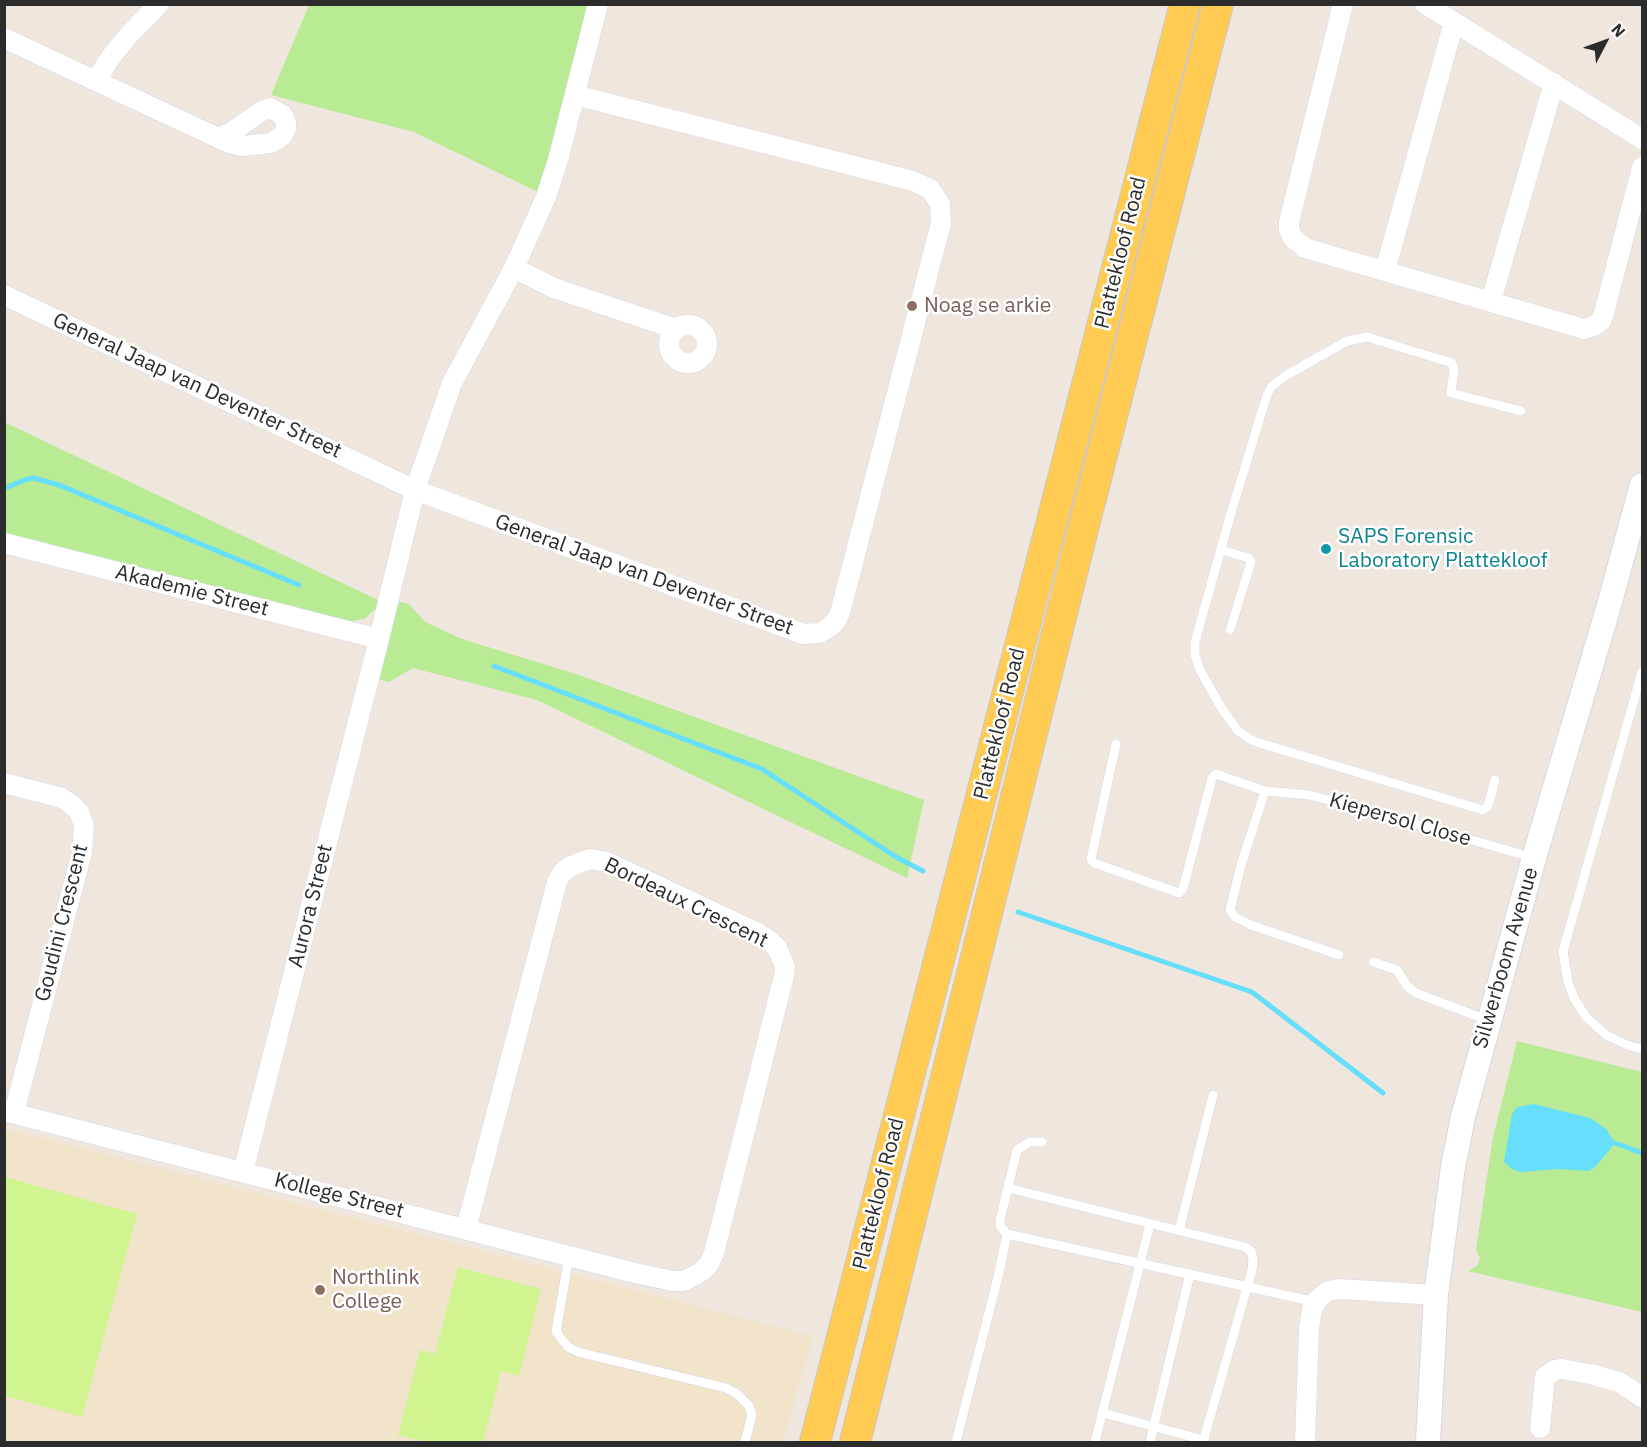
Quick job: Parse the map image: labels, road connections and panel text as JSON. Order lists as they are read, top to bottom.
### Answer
{
  "streets": {
    "main road": ["Plattekloof Road"],
    "street": [
      "General Jaap van Deventer Street",
      "Akademie Street",
      "Bordeaux Crescent",
      "Aurora Street",
      "Goudini Crescent",
      "Silwerboom Avenue",
      "Kollege Street"
    ],
    "lane": ["Kiepersol Close"]
  },
  "crossings": [
    ["General Jaap van Deventer Street", "Aurora Street"],
    ["Akademie Street", "Aurora Street"],
    ["Kiepersol Close", "Silwerboom Avenue"],
    ["Bordeaux Crescent", "Kollege Street"],
    ["Aurora Street", "Kollege Street"],
    ["Goudini Crescent", "Kollege Street"]
  ],
  "places": ["Noag se arkie", "SAPS Forensic Laboratory Plattekloof", "Northlink College"],
  "north": "top right"
}
